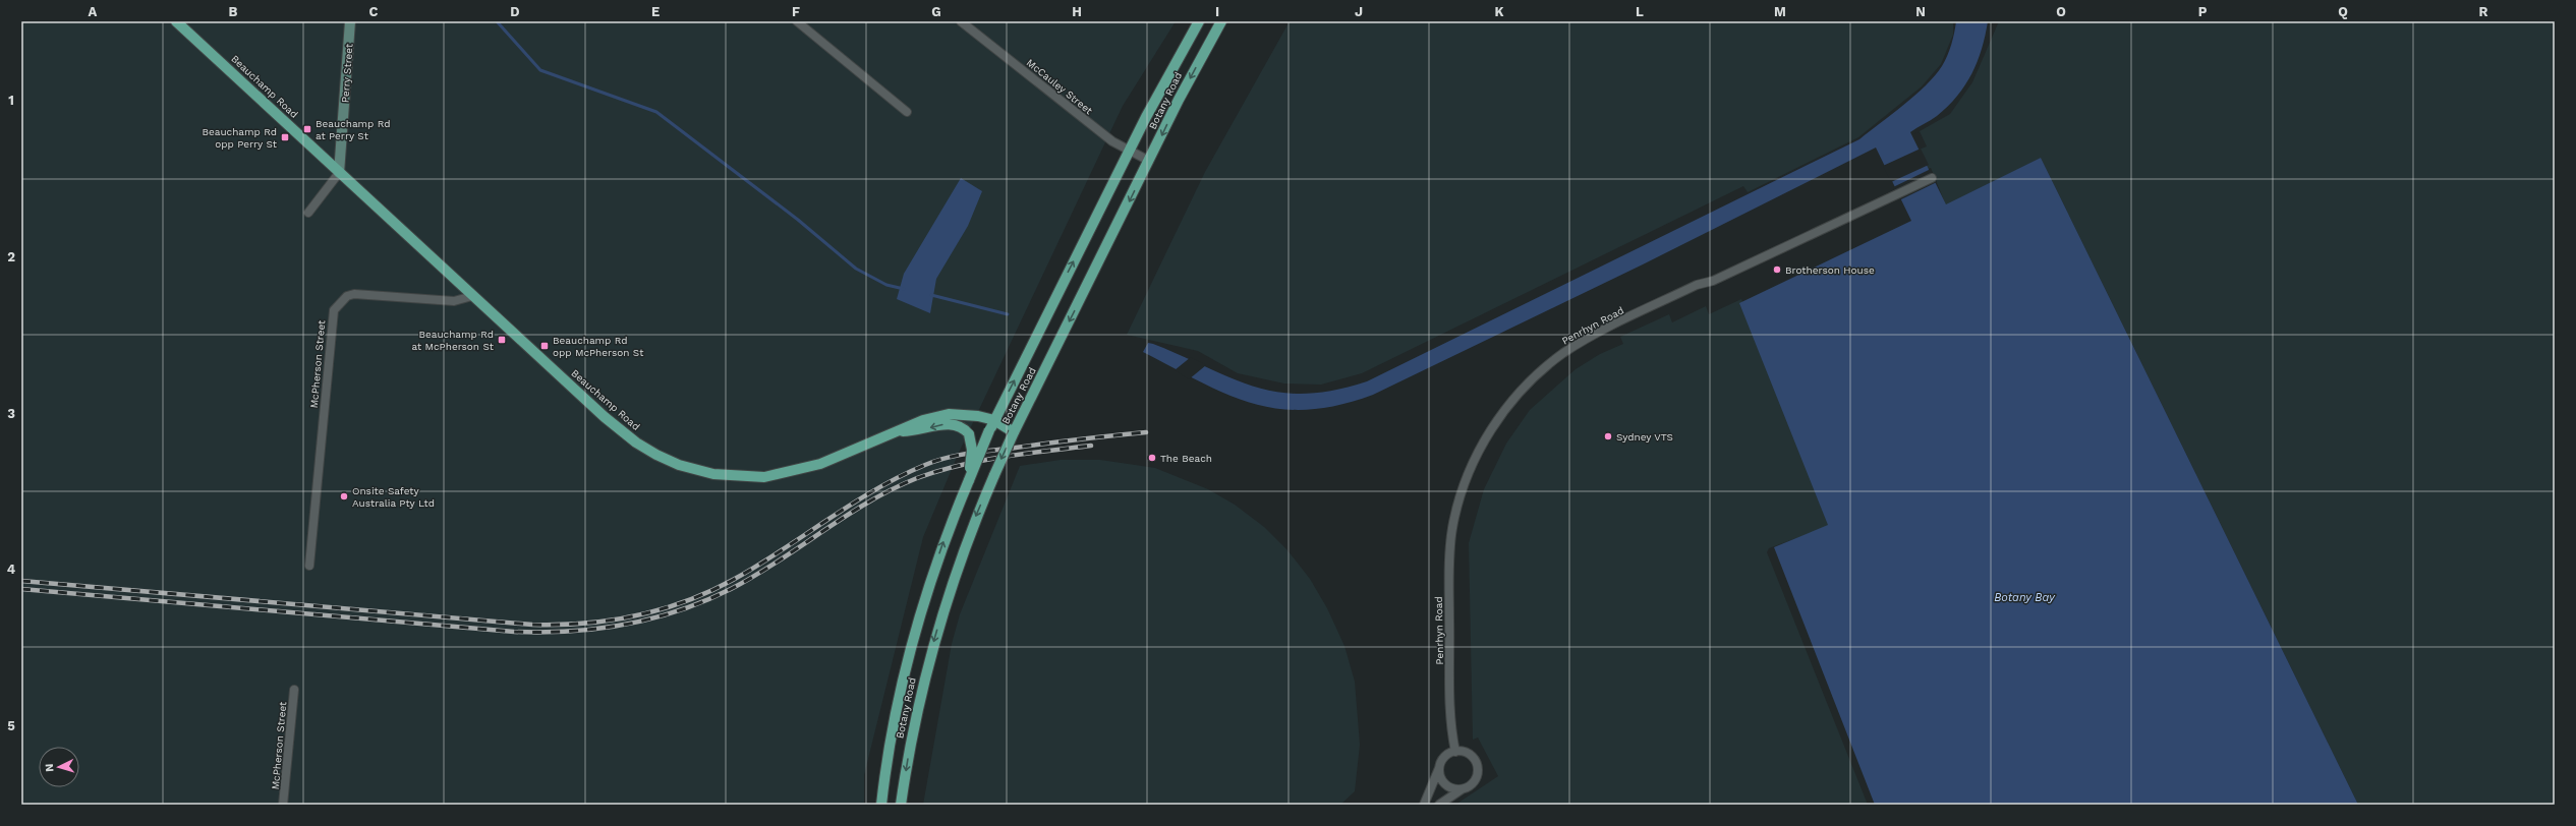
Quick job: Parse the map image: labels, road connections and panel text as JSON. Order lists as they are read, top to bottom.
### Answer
{
  "streets": {
    "main road": ["Beauchamp Road", "Botany Road"],
    "street": [
      "Perry Street",
      "McCauley Street",
      "Penrhyn Road",
      "McPherson Street"
    ]
  },
  "crossings": [
    ["Perry Street", "Beauchamp Road"],
    ["Beauchamp Road", "Botany Road"],
    ["Beauchamp Road", "McPherson Street"],
    ["McCauley Street", "Botany Road"]
  ],
  "water": ["Botany Bay"],
  "places": {
    "transit": [
      "Beauchamp Rd at Perry St",
      "Beauchamp Rd opp Perry St",
      "Beauchamp Rd at McPherson St",
      "Beauchamp Rd opp McPherson St"
    ],
    "other": [
      "Brotherson House",
      "Sydney VTS",
      "The Beach",
      "Onsite Safety Australia Pty Ltd"
    ]
  },
  "north": "left",
  "grid": {
    "columns": [
      "A",
      "B",
      "C",
      "D",
      "E",
      "F",
      "G",
      "H",
      "I",
      "J",
      "K",
      "L",
      "M",
      "N",
      "O",
      "P",
      "Q",
      "R"
    ],
    "rows": [
      "1",
      "2",
      "3",
      "4",
      "5"
    ]
  }
}
